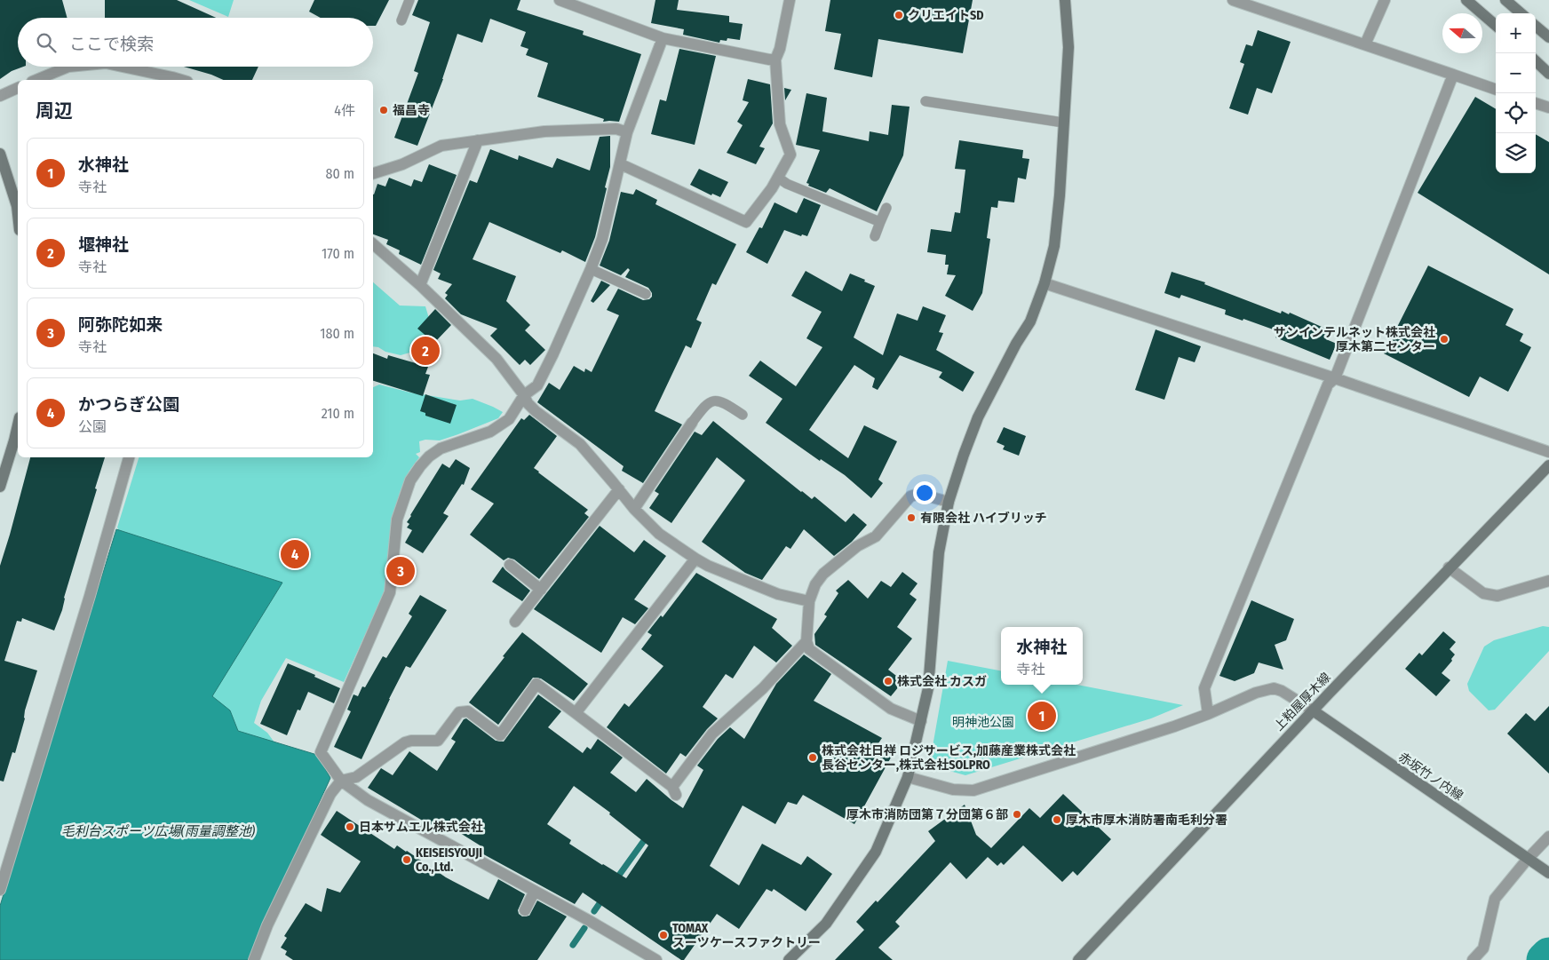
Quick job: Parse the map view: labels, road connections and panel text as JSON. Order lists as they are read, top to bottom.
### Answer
{
  "streets": {
    "street": ["上粕屋厚木線", "赤坂竹ノ内線"]
  },
  "crossings": [
    ["上粕屋厚木線", "赤坂竹ノ内線"]
  ],
  "water": ["毛利台スポーツ広場(雨量調整池)"],
  "parks": ["明神池公園"],
  "places": [
    "クリエイトSD",
    "福昌寺",
    "サンインテルネット株式会社 厚木第二センター",
    "有限会社 ハイブリッチ",
    "株式会社 カスガ",
    "株式会社日祥 ロジサービス,加藤産業株式会社 長谷センター,株式会社SOLPRO",
    "厚木市消防団第７分団第６部",
    "厚木市厚木消防署南毛利分署",
    "日本サムエル株式会社",
    "KEISEISYOUJI Co.,Ltd.",
    "TOMAX スーツケースファクトリー"
  ],
  "north": "left",
  "page": {
    "map_buttons": ["+", "−"],
    "search": "ここで検索",
    "heading": ["周辺", "4件"],
    "list": [
      {
        "mark": "1",
        "name": "水神社",
        "note": "寺社",
        "value": "80 m"
      },
      {
        "mark": "2",
        "name": "堰神社",
        "note": "寺社",
        "value": "170 m"
      },
      {
        "mark": "3",
        "name": "阿弥陀如来",
        "note": "寺社",
        "value": "180 m"
      },
      {
        "mark": "4",
        "name": "かつらぎ公園",
        "note": "公園",
        "value": "210 m"
      }
    ],
    "pins": [
      "2",
      "4",
      "3",
      "1"
    ],
    "popup": ["水神社", "寺社"]
  }
}
